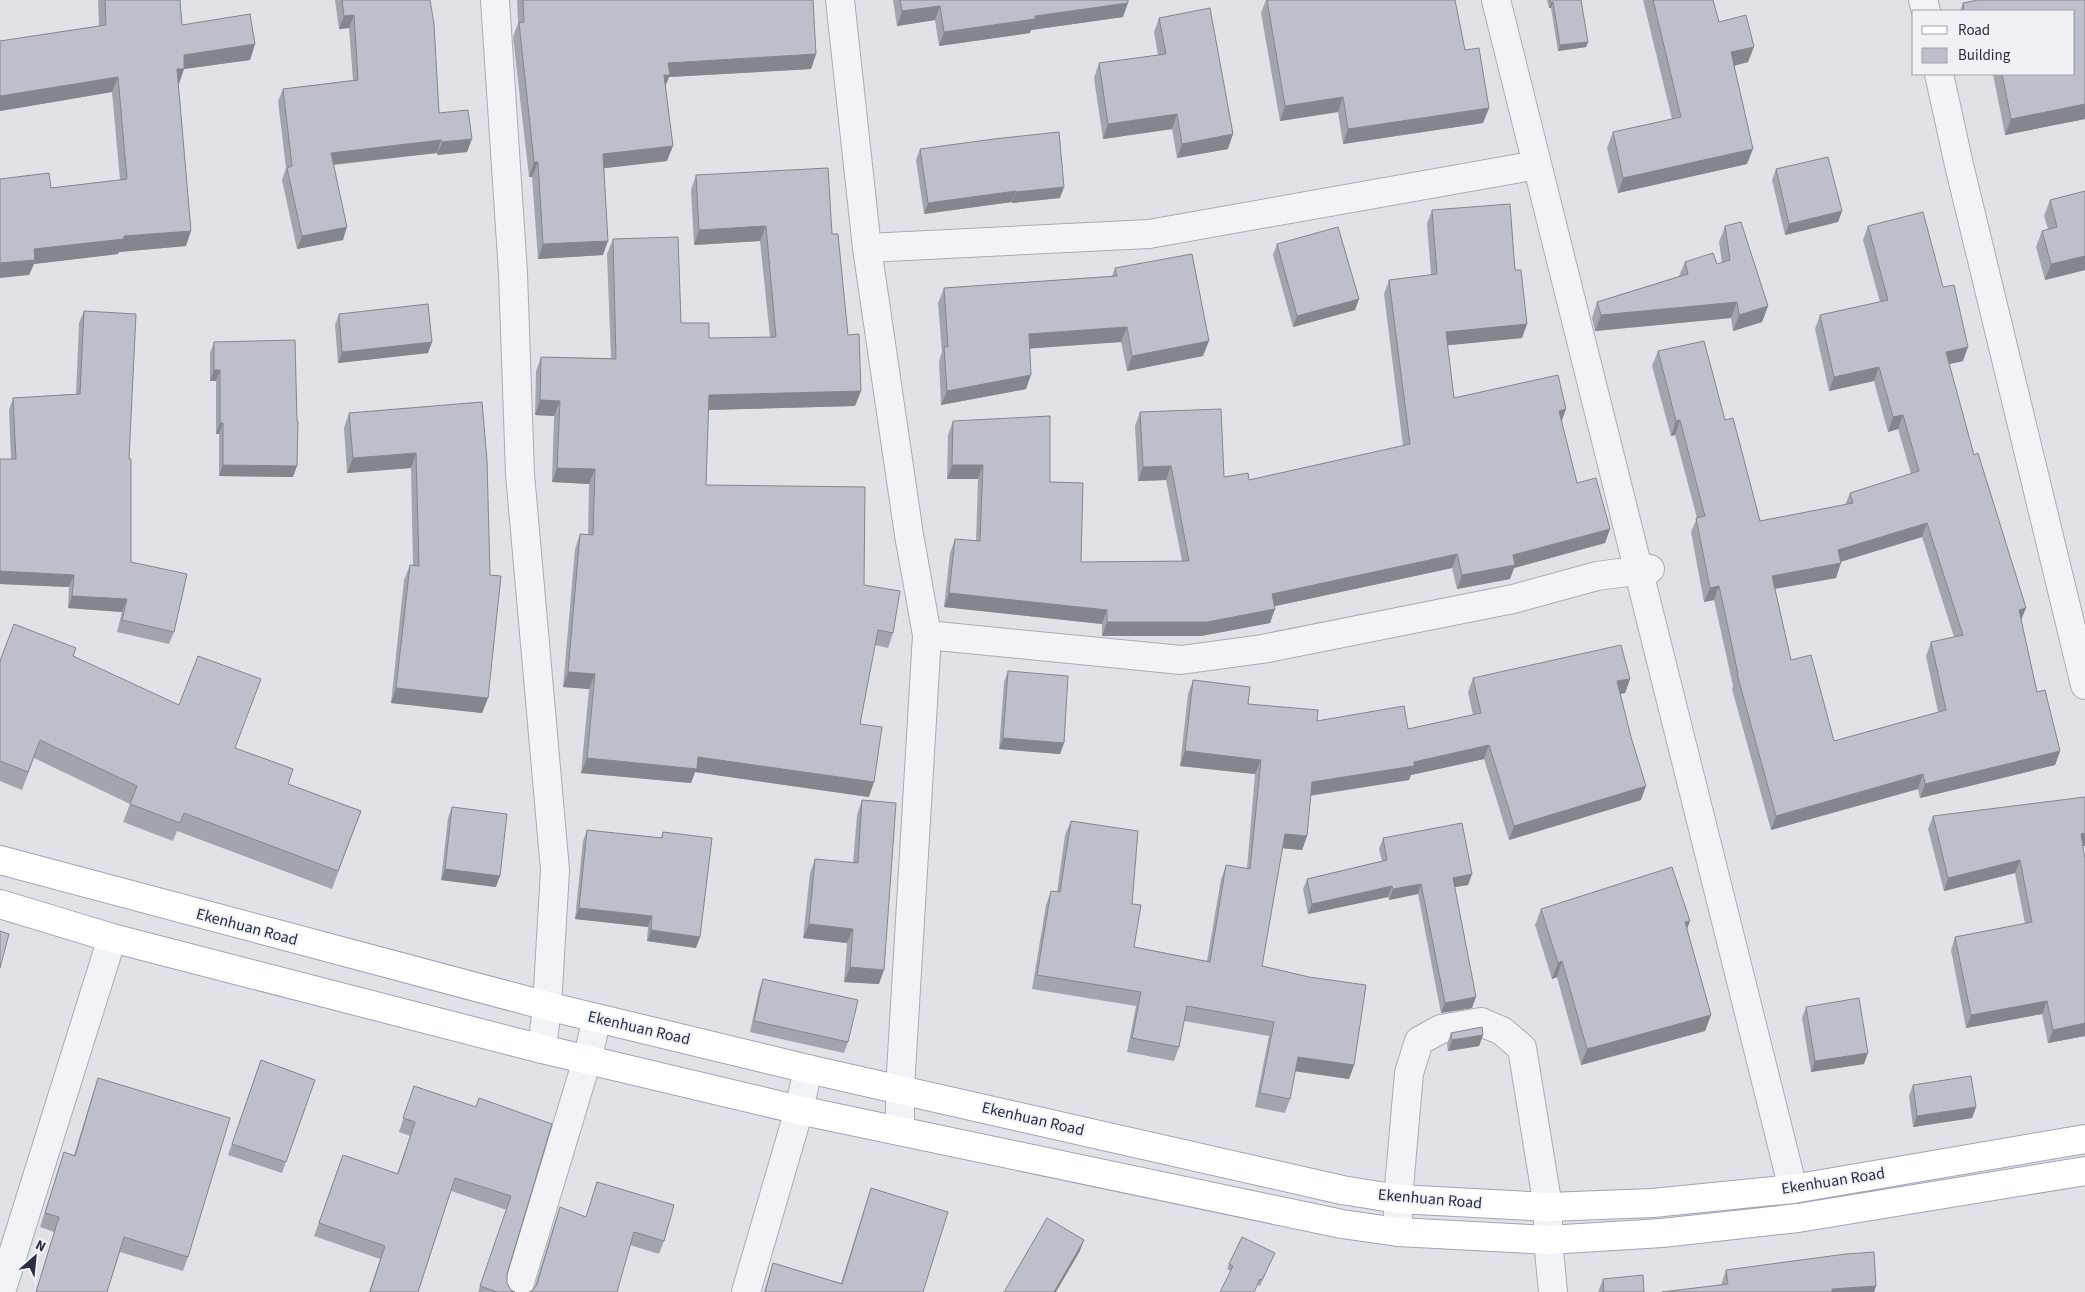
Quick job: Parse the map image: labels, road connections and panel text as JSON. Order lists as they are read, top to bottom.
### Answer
{
  "streets": {
    "main road": ["Ekenhuan Road"]
  },
  "legend": ["Road", "Building"],
  "north": "top right"
}
